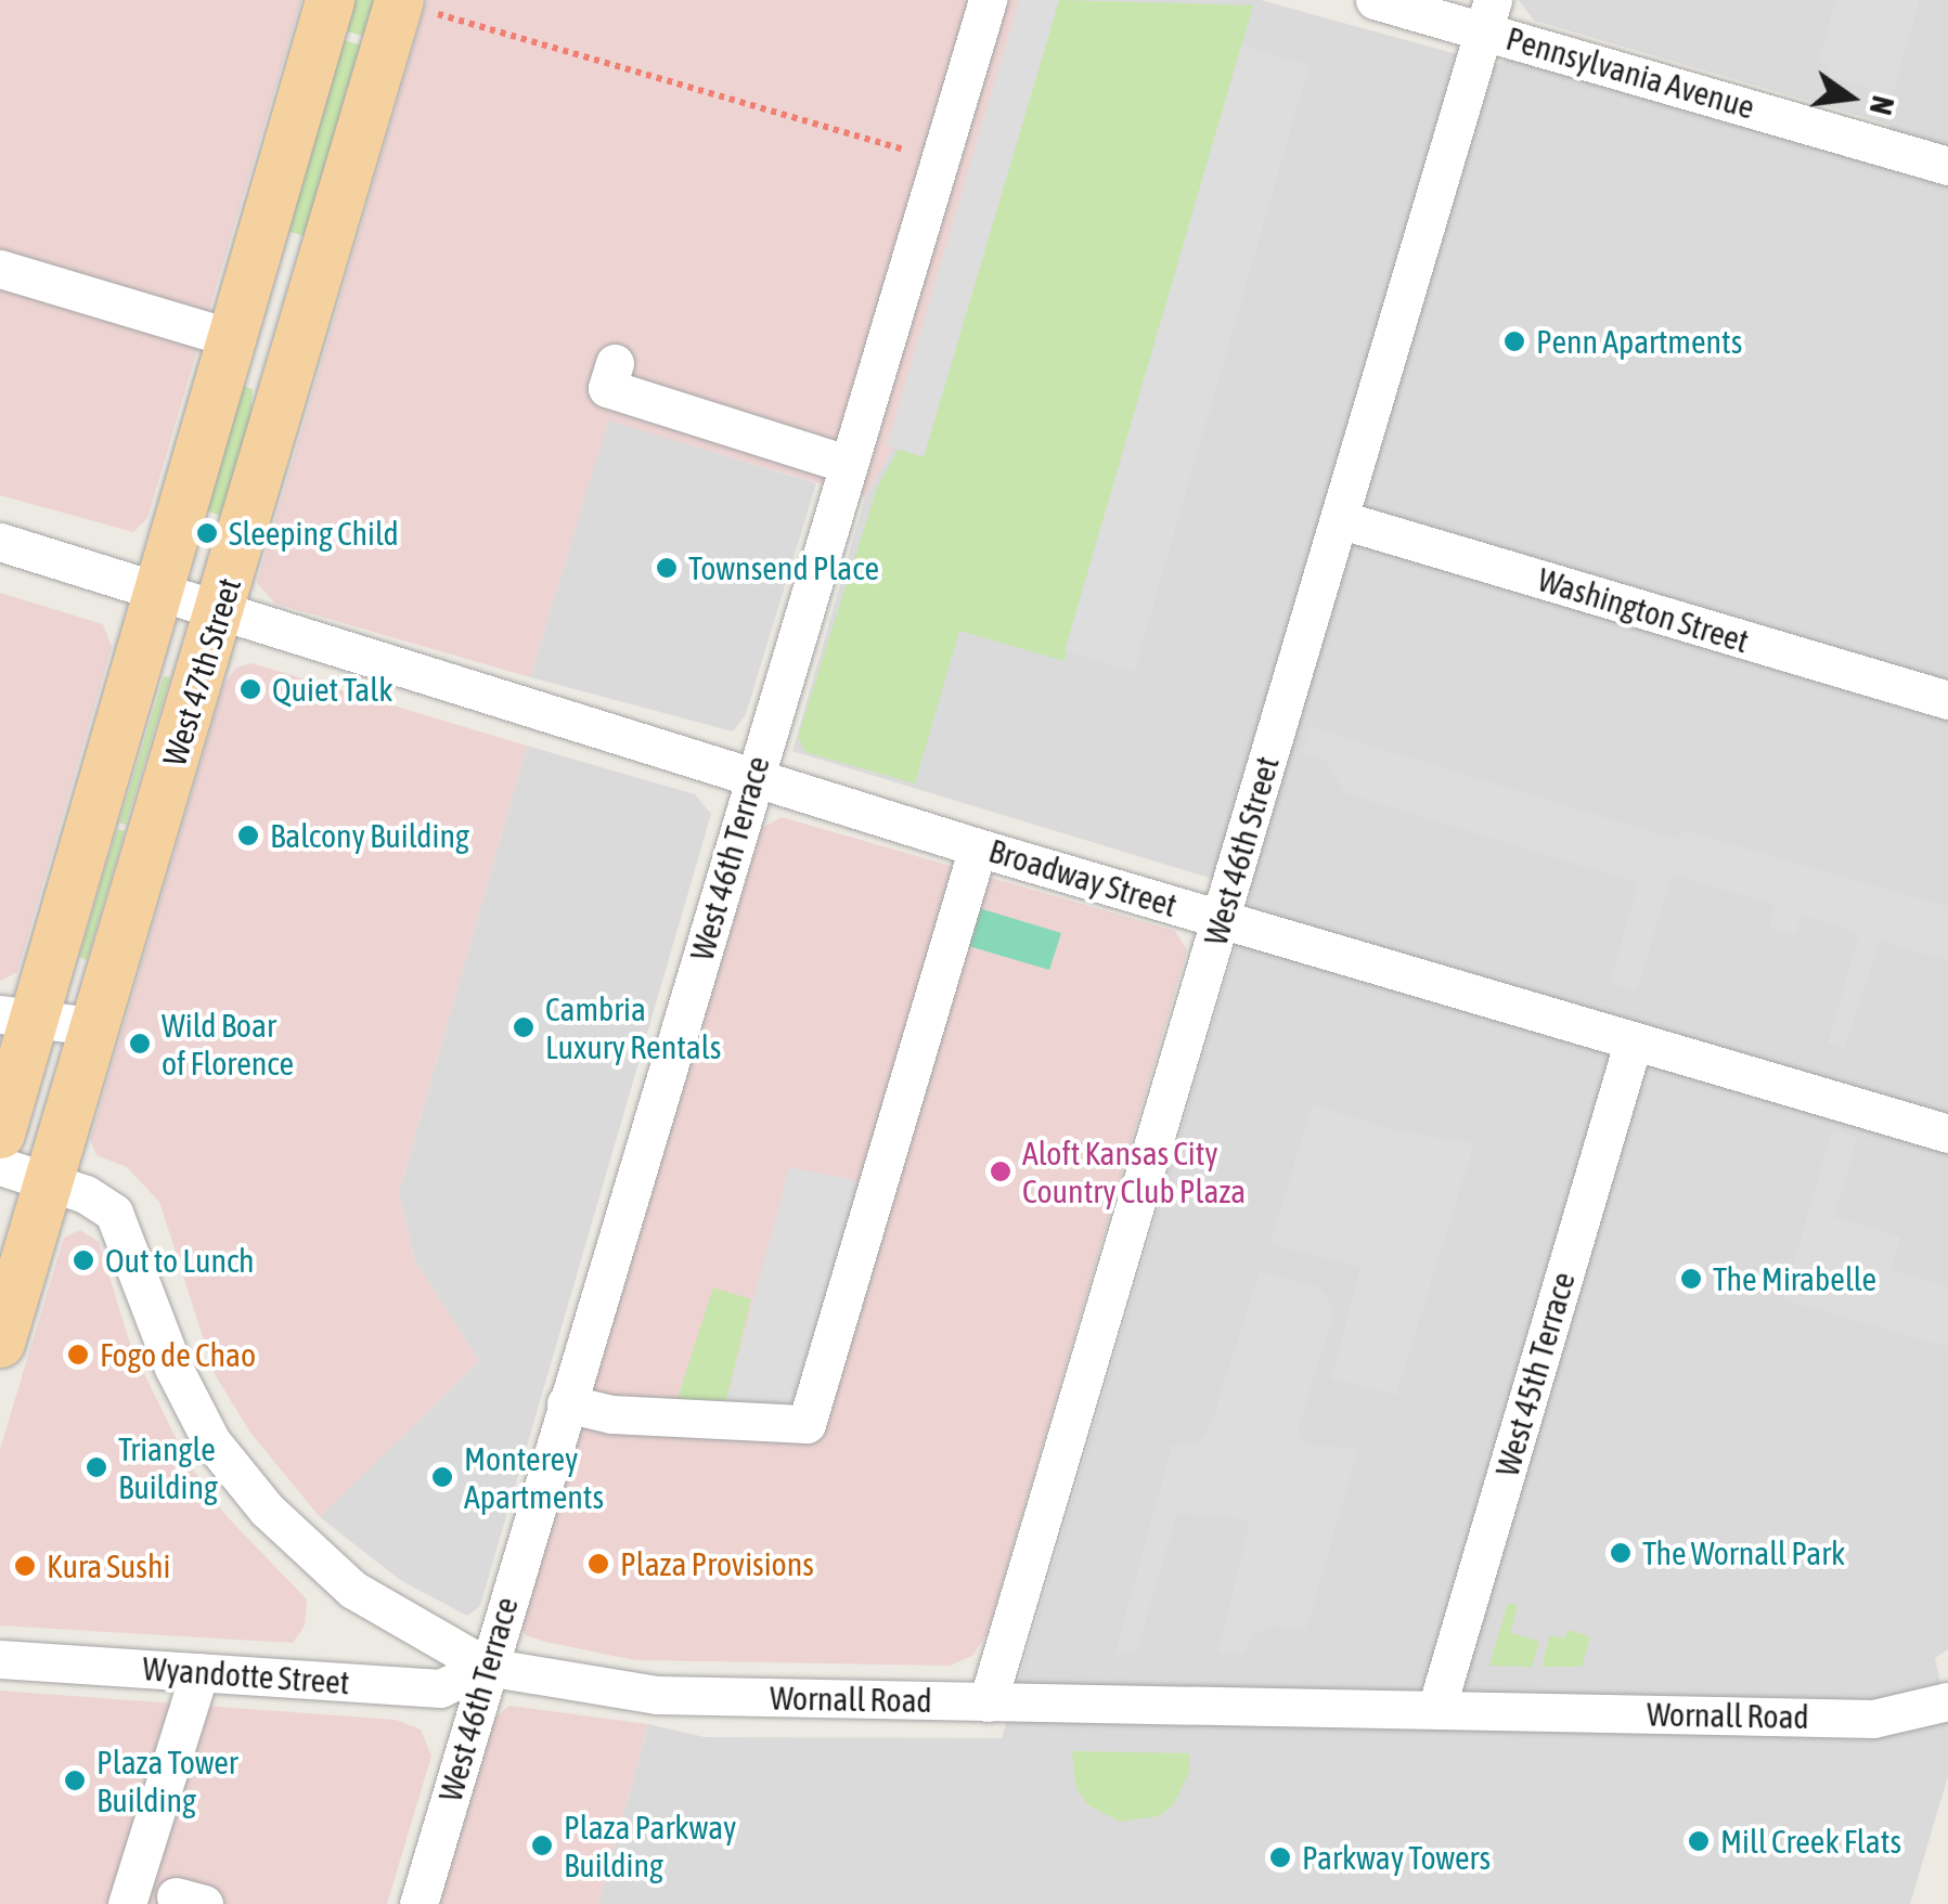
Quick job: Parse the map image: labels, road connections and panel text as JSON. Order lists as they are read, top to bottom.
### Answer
{
  "streets": {
    "main road": ["West 47th Street"],
    "street": [
      "Pennsylvania Avenue",
      "Washington Street",
      "West 46th Street",
      "West 46th Terrace",
      "Broadway Street",
      "West 45th Terrace",
      "Wyandotte Street",
      "Wornall Road"
    ]
  },
  "crossings": [
    ["Pennsylvania Avenue", "West 46th Street"],
    ["Washington Street", "West 46th Street"],
    ["West 47th Street", "Broadway Street"],
    ["West 47th Street", "Wornall Road"],
    ["West 46th Street", "Broadway Street"],
    ["West 46th Street", "Wornall Road"],
    ["West 46th Terrace", "Broadway Street"],
    ["West 46th Terrace", "Wyandotte Street"],
    ["West 46th Terrace", "Wornall Road"],
    ["Broadway Street", "West 45th Terrace"],
    ["West 45th Terrace", "Wornall Road"],
    ["Wyandotte Street", "Wornall Road"]
  ],
  "places": [
    "Penn Apartments",
    "Sleeping Child",
    "Townsend Place",
    "Quiet Talk",
    "Balcony Building",
    "Cambria Luxury Rentals",
    "Wild Boar of Florence",
    "Aloft Kansas City Country Club Plaza",
    "Out to Lunch",
    "The Mirabelle",
    "Fogo de Chao",
    "Triangle Building",
    "Monterey Apartments",
    "The Wornall Park",
    "Plaza Provisions",
    "Kura Sushi",
    "Plaza Tower Building",
    "Mill Creek Flats",
    "Plaza Parkway Building",
    "Parkway Towers"
  ],
  "north": "right"
}
